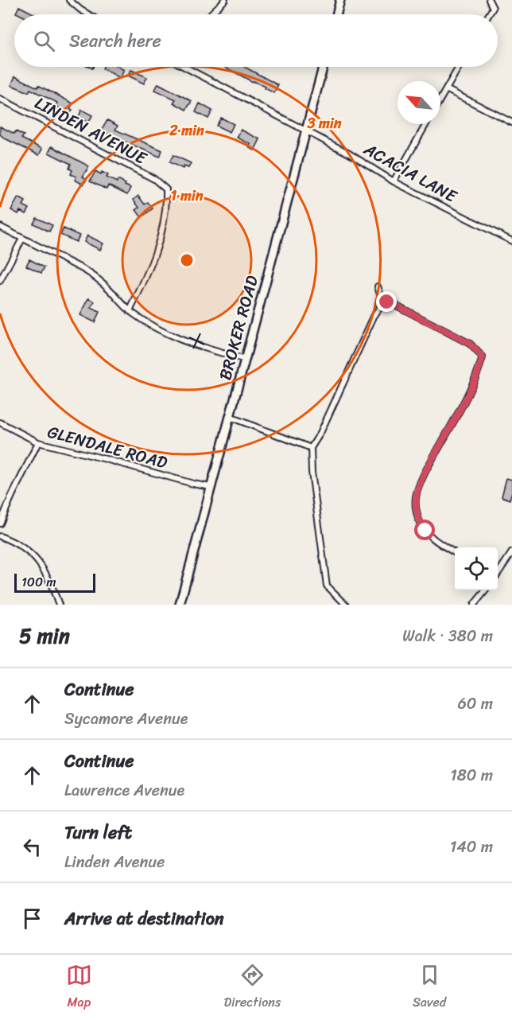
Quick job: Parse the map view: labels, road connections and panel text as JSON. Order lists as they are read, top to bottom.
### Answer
{
  "streets": {
    "street": [
      "LINDEN AVENUE",
      "ACACIA LANE",
      "BROKER ROAD",
      "GLENDALE ROAD"
    ]
  },
  "crossings": [
    ["ACACIA LANE", "BROKER ROAD"],
    ["BROKER ROAD", "GLENDALE ROAD"]
  ],
  "scale_bar": "100 m",
  "north": "top left",
  "page": {
    "search": "Search here",
    "scale": "100 m",
    "heading": ["5 min", "Walk · 380 m"],
    "list": [
      ["Continue", "Sycamore Avenue", "60 m"],
      ["Continue", "Lawrence Avenue", "180 m"],
      ["Turn left", "Linden Avenue", "140 m"],
      "Arrive at destination"
    ],
    "nav": ["Map", "Directions", "Saved"]
  },
  "rings": ["3 min", "2 min", "1 min"]
}
